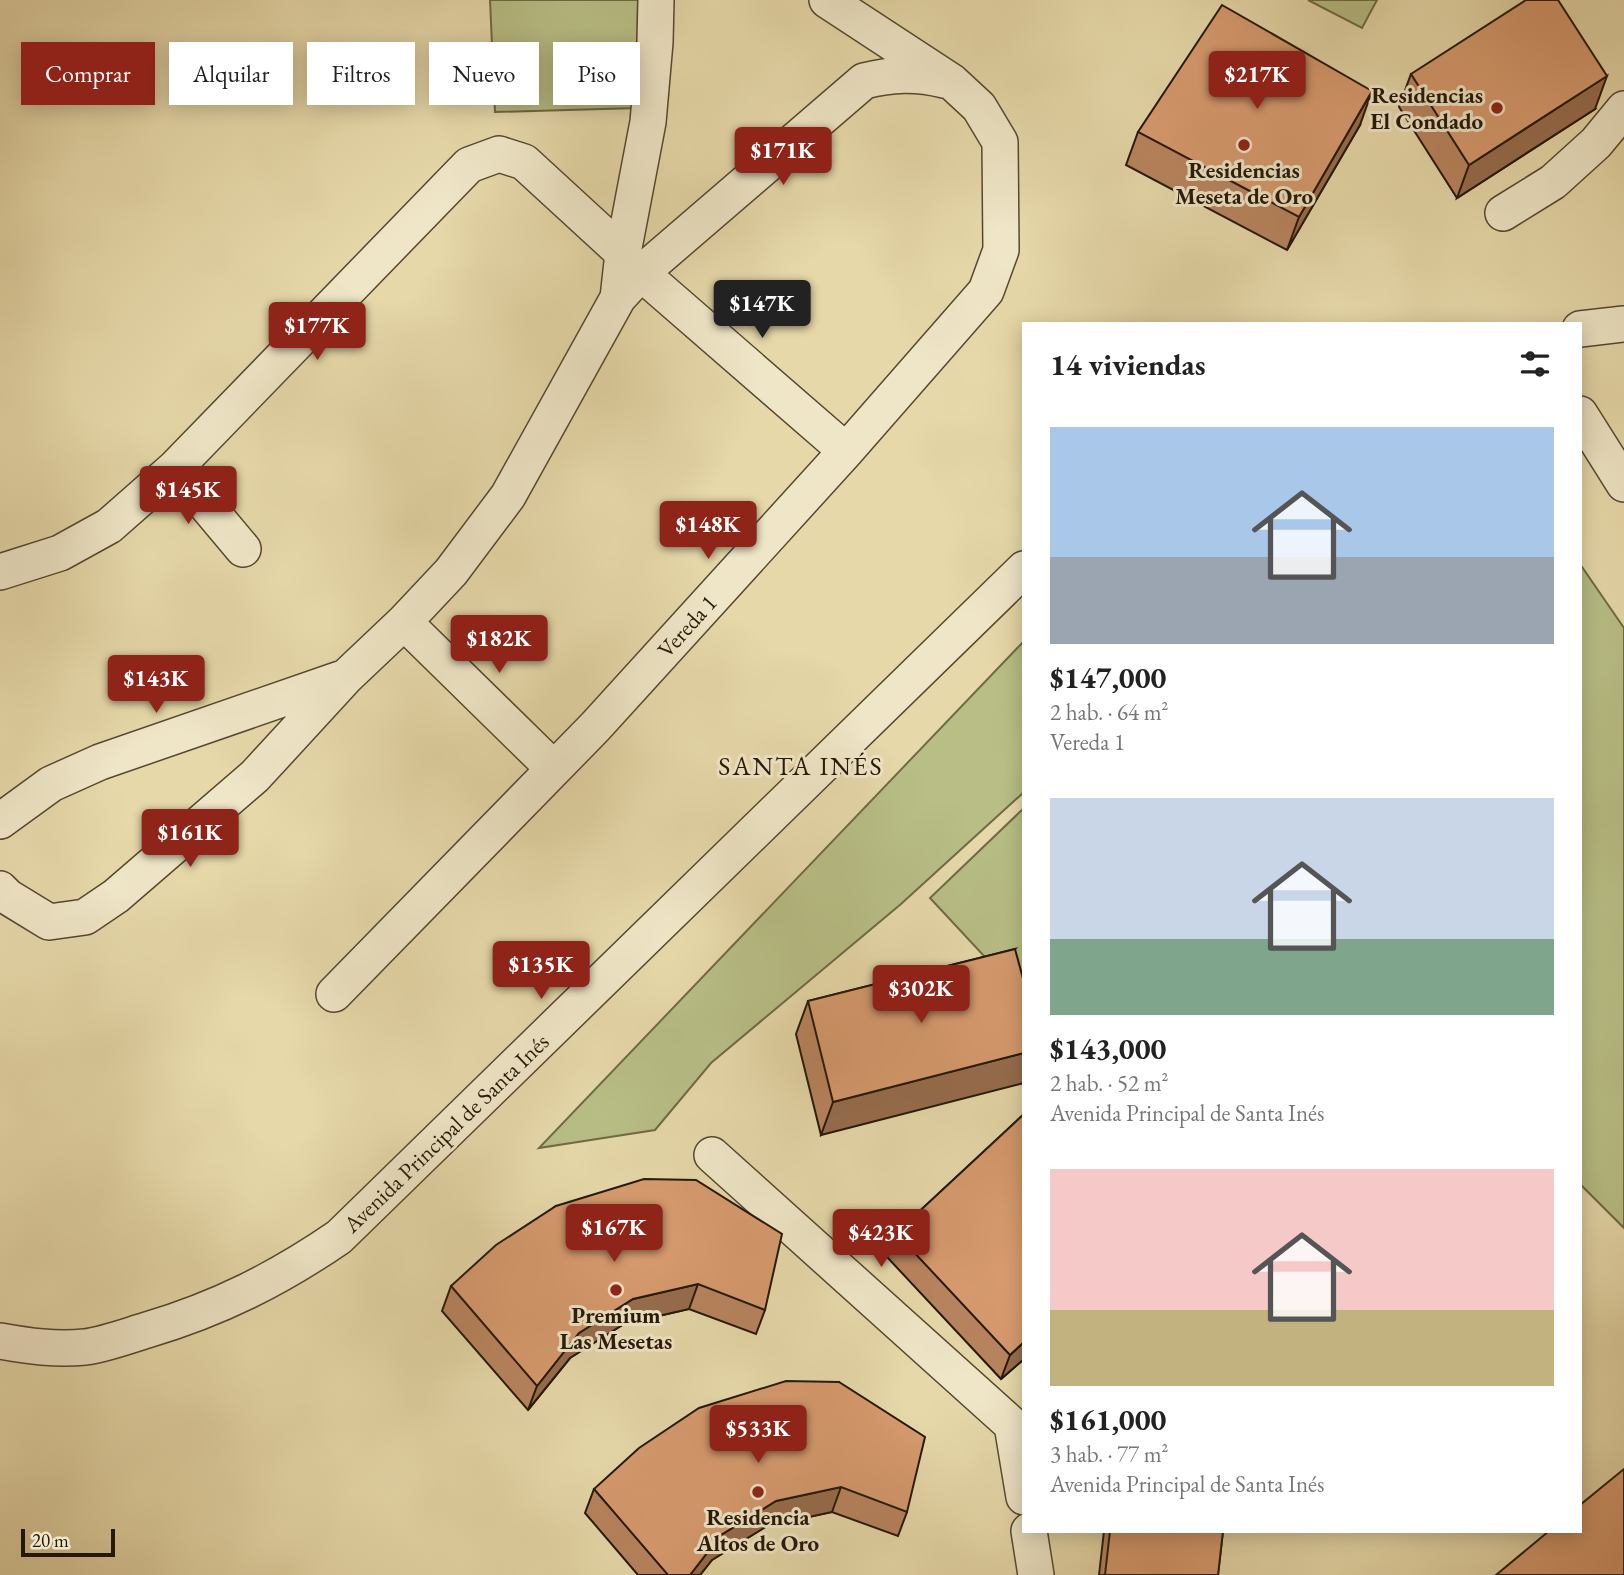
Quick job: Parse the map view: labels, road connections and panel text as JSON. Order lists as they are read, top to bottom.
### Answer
{
  "streets": {
    "street": ["Vereda 1", "Avenida Principal de Santa Inés"]
  },
  "districts": ["SANTA INÉS"],
  "places": [
    "Residencias El Condado",
    "Residencias Meseta de Oro",
    "Premium Las Mesetas",
    "Residencia Altos de Oro"
  ],
  "scale_bar": "20 m",
  "page": {
    "chip": [
      "Comprar",
      "Alquilar",
      "Filtros",
      "Nuevo",
      "Piso"
    ],
    "price": [
      "$217K",
      "$171K",
      "$147K",
      "$177K",
      "$145K",
      "$148K",
      "$182K",
      "$143K",
      "$161K",
      "$135K",
      "$302K",
      "$167K",
      "$423K",
      "$533K"
    ],
    "heading": "14 viviendas",
    "list": [
      {
        "name": "$147,000",
        "note": "2 hab. · 64 m² · Vereda 1"
      },
      {
        "name": "$143,000",
        "note": "2 hab. · 52 m² · Avenida Principal de Santa Inés"
      },
      {
        "name": "$161,000",
        "note": "3 hab. · 77 m² · Avenida Principal de Santa Inés"
      }
    ],
    "scale": "20 m"
  }
}
